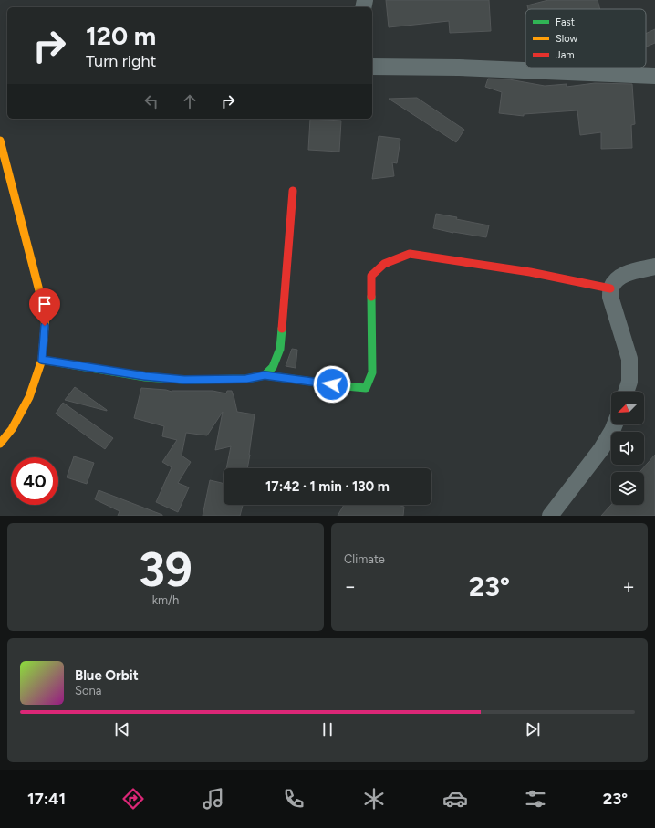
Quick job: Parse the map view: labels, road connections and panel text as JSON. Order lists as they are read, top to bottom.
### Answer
{
  "legend": ["Fast", "Slow", "Jam"],
  "north": "bottom left",
  "page": {
    "turn": ["120 m", "Turn right"],
    "limit": "40",
    "trip": "17:42 · 1 min · 130 m",
    "tile": [
      ["39", "km/h"],
      "Climate"
    ],
    "heat": ["−", "23°", "+"],
    "song": ["Blue Orbit", "Sona"],
    "tabs": ["17:41", "23°"]
  }
}
